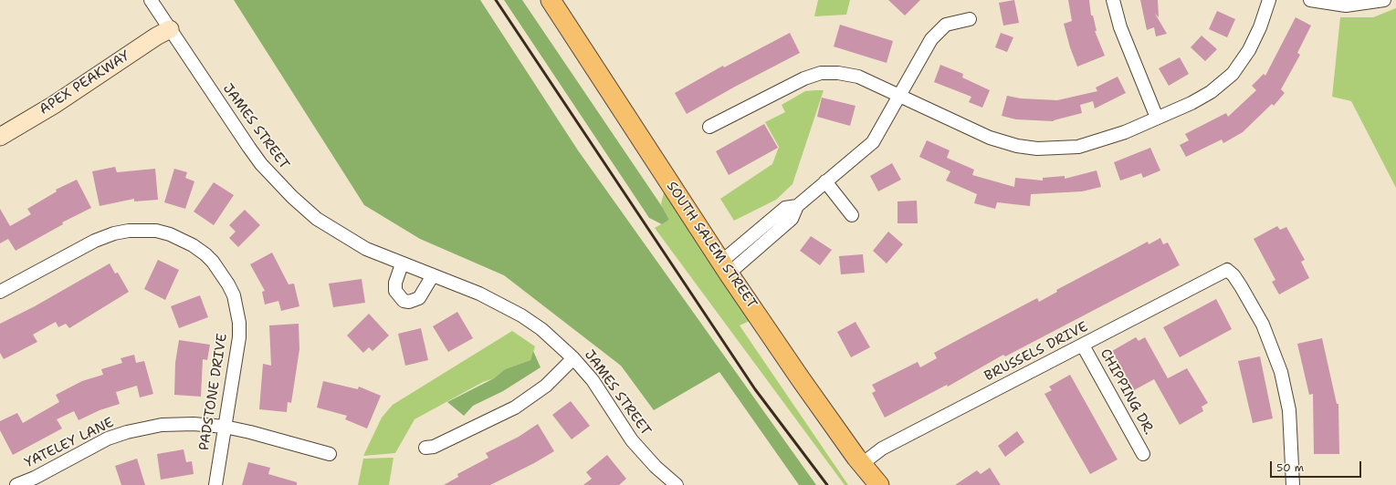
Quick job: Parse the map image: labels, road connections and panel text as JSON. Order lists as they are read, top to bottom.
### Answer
{
  "streets": {
    "main road": ["APEX PEAKWAY", "SOUTH SALEM STREET"],
    "street": [
      "JAMES STREET",
      "BRUSSELS DRIVE",
      "PADSTONE DRIVE",
      "CHIPPING DR.",
      "YATELEY LANE"
    ]
  },
  "crossings": [
    ["APEX PEAKWAY", "JAMES STREET"],
    ["SOUTH SALEM STREET", "BRUSSELS DRIVE"],
    ["BRUSSELS DRIVE", "CHIPPING DR."],
    ["PADSTONE DRIVE", "YATELEY LANE"]
  ],
  "scale_bar": "50 m"
}
